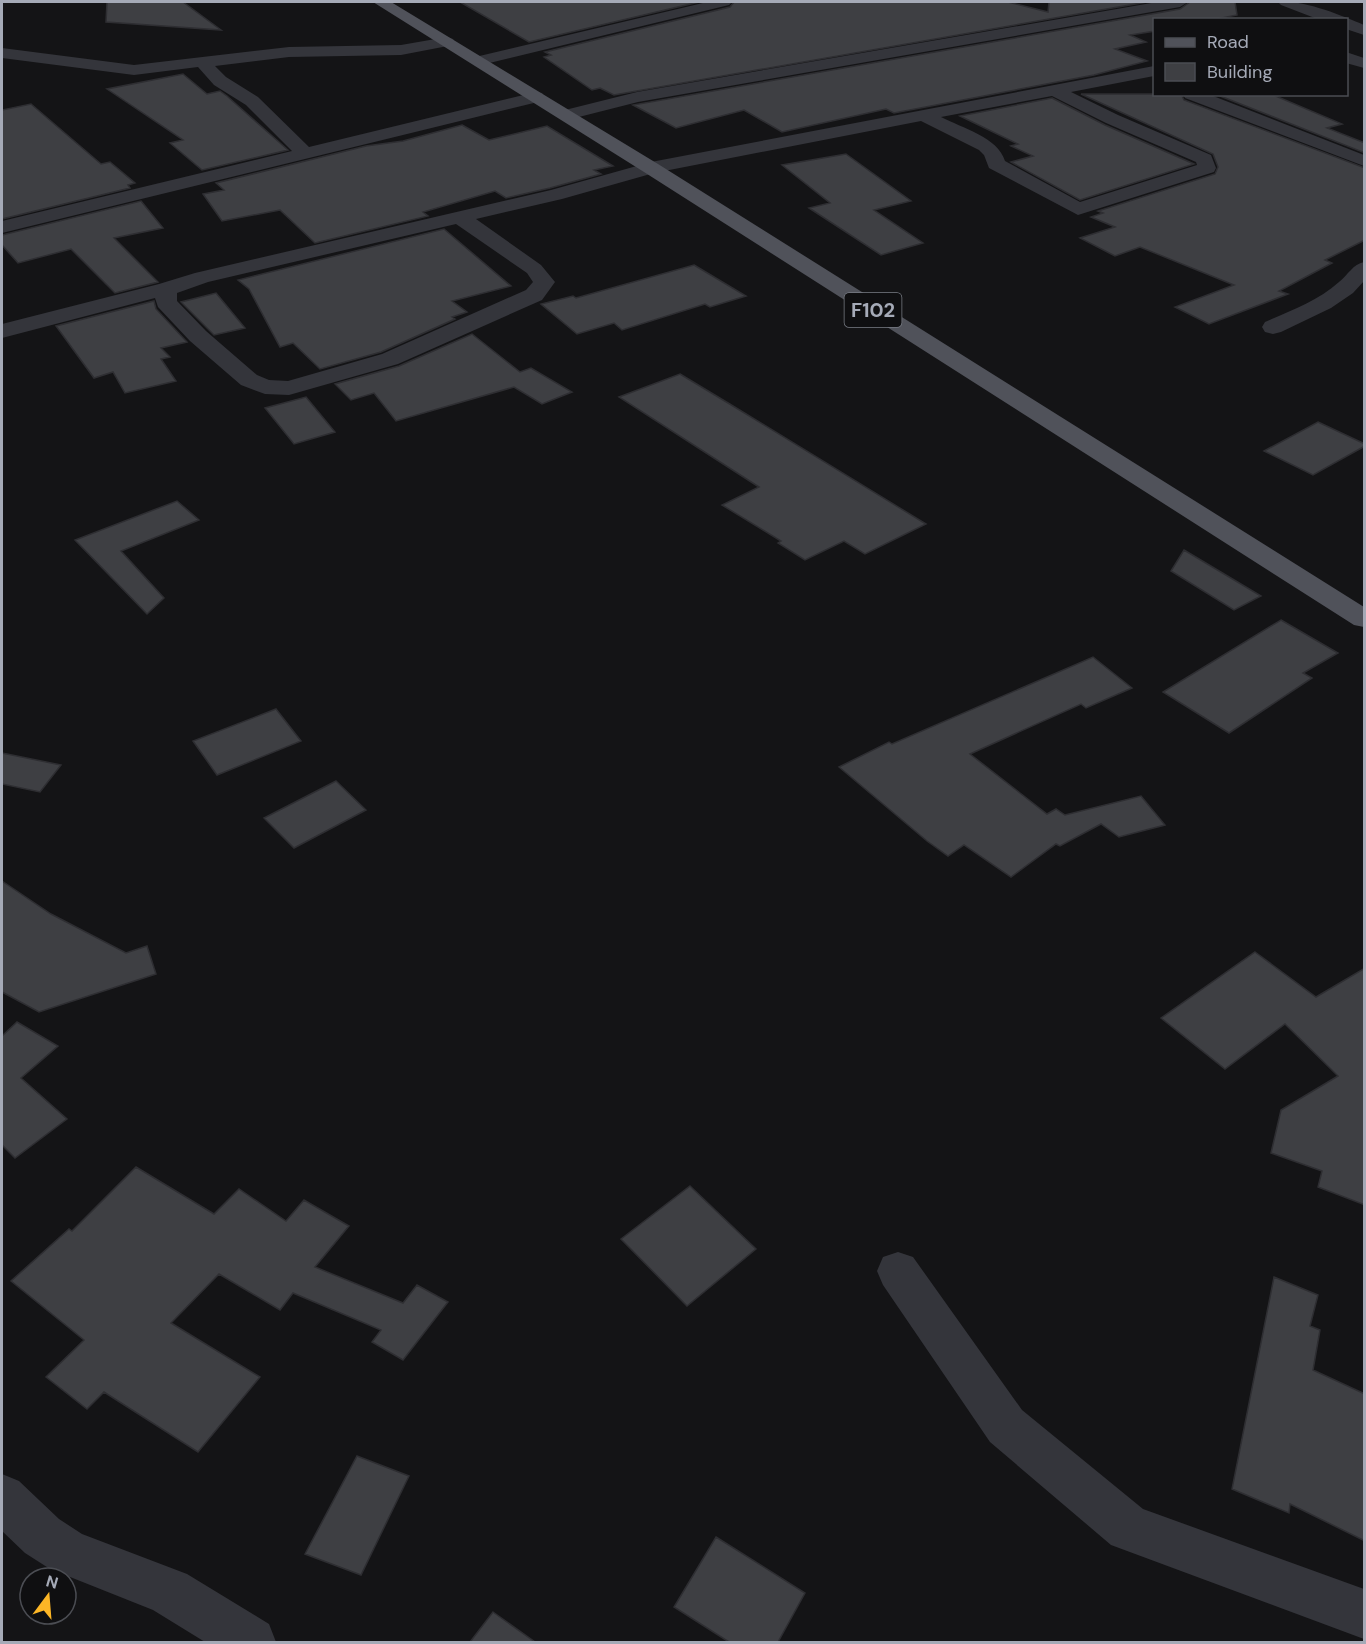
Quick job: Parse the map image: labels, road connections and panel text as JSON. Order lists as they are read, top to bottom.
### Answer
{
  "streets": {
    "main road": ["F102"]
  },
  "legend": ["Road", "Building"],
  "north": "top"
}
